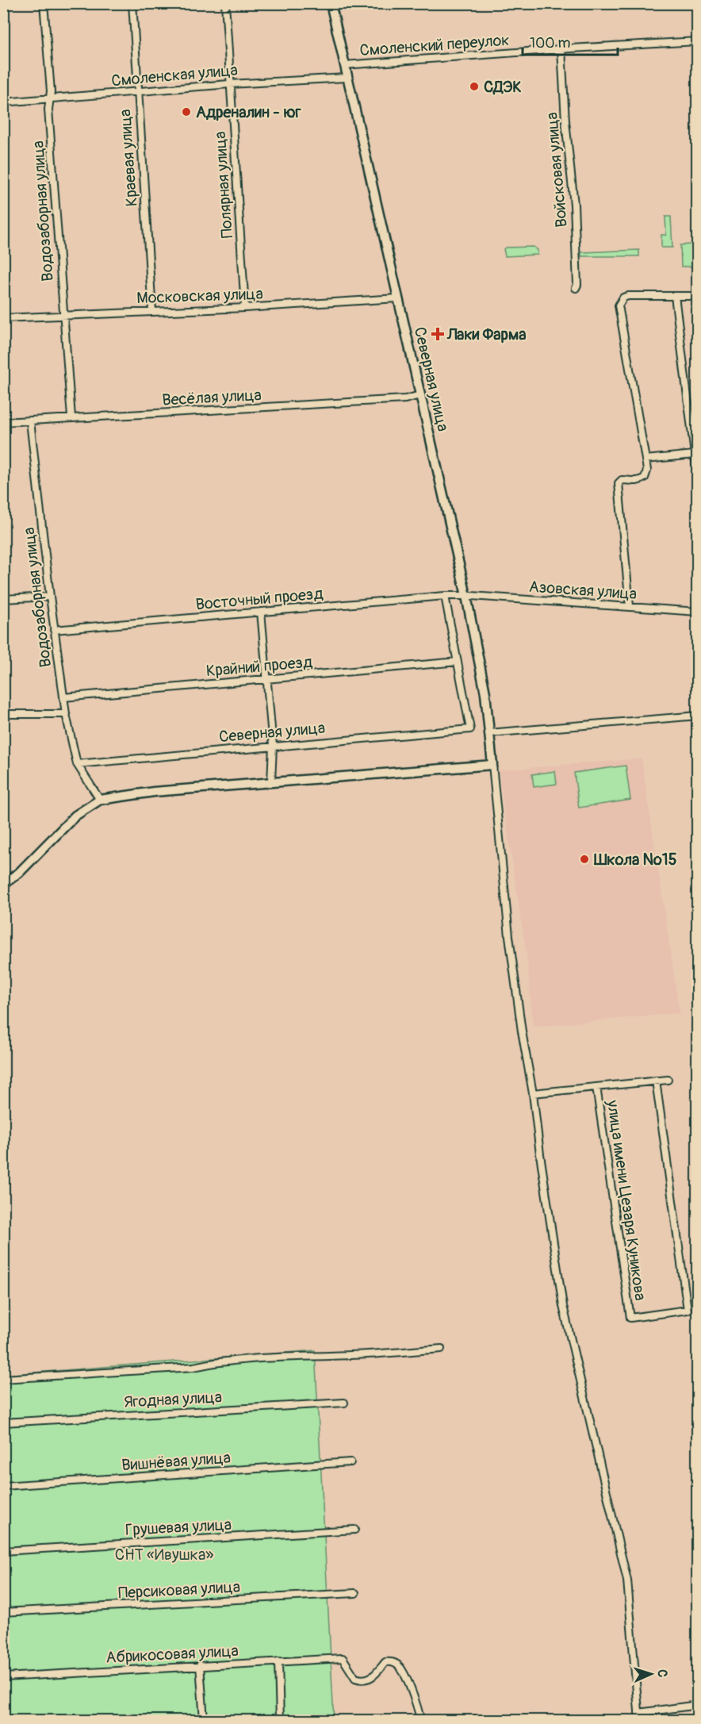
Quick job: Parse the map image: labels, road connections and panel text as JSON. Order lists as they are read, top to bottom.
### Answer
{
  "streets": {
    "street": [
      "Смоленский переулок",
      "Смоленская улица",
      "Краевая улица",
      "Войсковая улица",
      "Полярная улица",
      "Водозаборная улица",
      "Московская улица",
      "Северная улица",
      "Весёлая улица",
      "Азовская улица",
      "Восточный проезд",
      "Крайний проезд",
      "улица имени Цезаря Куникова",
      "Ягодная улица",
      "Вишнёвая улица",
      "Грушевая улица",
      "Персиковая улица",
      "Абрикосовая улица"
    ]
  },
  "crossings": [
    ["Смоленский переулок", "Войсковая улица"],
    ["Смоленский переулок", "Северная улица"],
    ["Смоленская улица", "Краевая улица"],
    ["Смоленская улица", "Полярная улица"],
    ["Смоленская улица", "Водозаборная улица"],
    ["Смоленская улица", "Северная улица"],
    ["Краевая улица", "Московская улица"],
    ["Полярная улица", "Московская улица"],
    ["Водозаборная улица", "Московская улица"],
    ["Водозаборная улица", "Северная улица"],
    ["Водозаборная улица", "Весёлая улица"],
    ["Водозаборная улица", "Восточный проезд"],
    ["Водозаборная улица", "Крайний проезд"],
    ["Московская улица", "Северная улица"],
    ["Северная улица", "Весёлая улица"],
    ["Северная улица", "Азовская улица"],
    ["Северная улица", "Восточный проезд"],
    ["Северная улица", "Крайний проезд"],
    ["Азовская улица", "Восточный проезд"]
  ],
  "parks": ["СНТ «Ивушка»"],
  "places": {
    "other": ["СДЭК", "Адреналин - юг", "Школа №15"],
    "health": ["Лаки Фарма"]
  },
  "scale_bar": "100 m",
  "north": "right"
}
